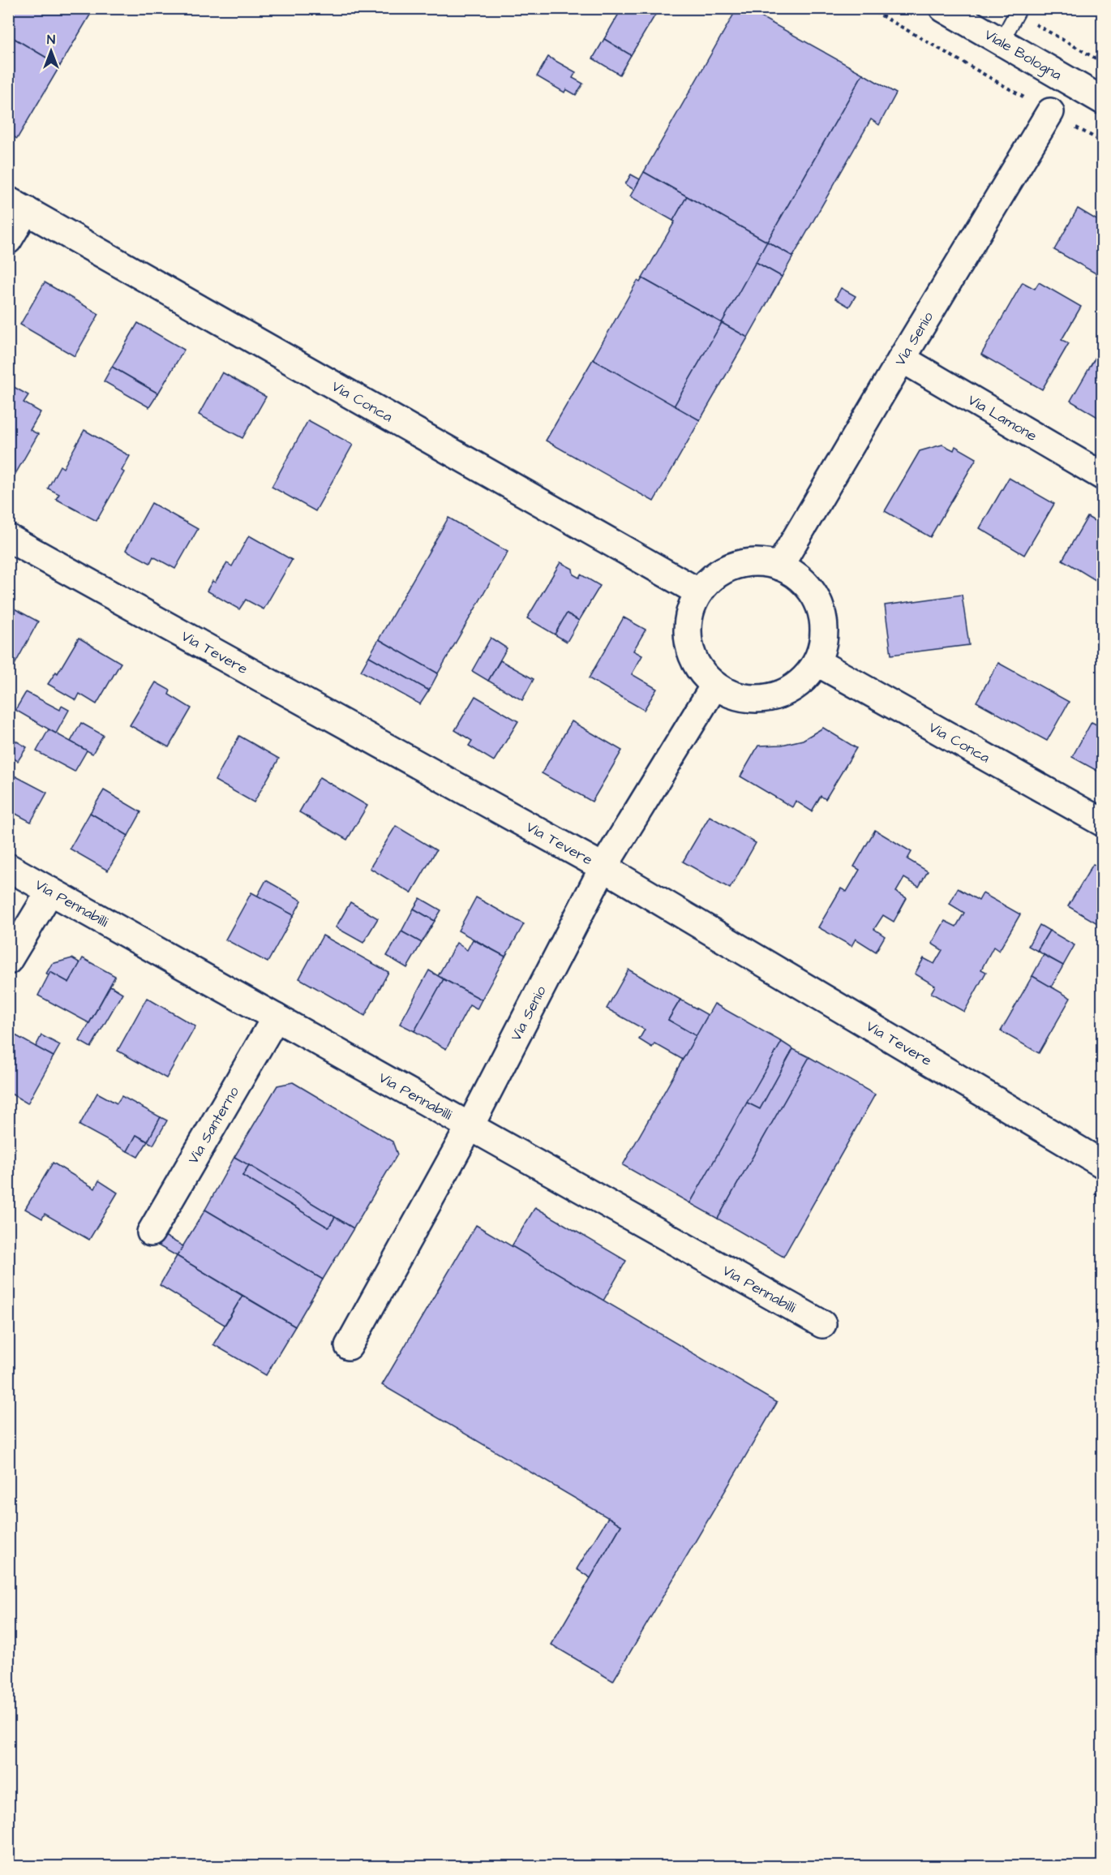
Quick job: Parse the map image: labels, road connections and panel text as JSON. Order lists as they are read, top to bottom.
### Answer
{
  "streets": {
    "street": [
      "Viale Bologna",
      "Via Senio",
      "Via Conca",
      "Via Lamone",
      "Via Tevere",
      "Via Pennabilli",
      "Via Santerno"
    ]
  },
  "crossings": [
    ["Via Senio", "Via Conca"],
    ["Via Senio", "Via Lamone"],
    ["Via Senio", "Via Tevere"],
    ["Via Senio", "Via Pennabilli"],
    ["Via Pennabilli", "Via Santerno"]
  ],
  "north": "top"
}
